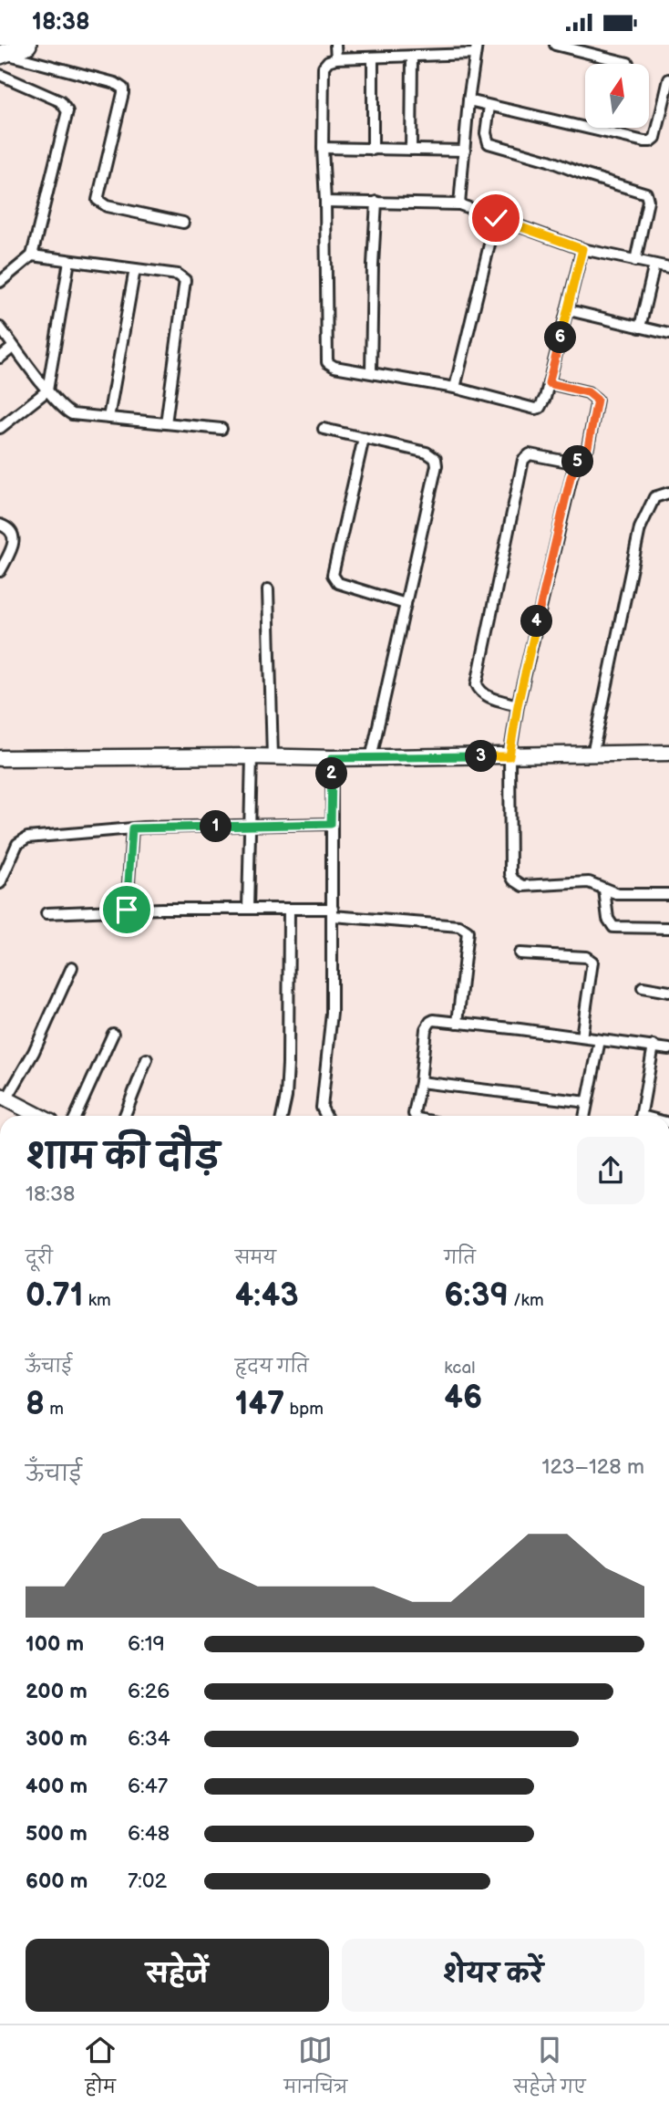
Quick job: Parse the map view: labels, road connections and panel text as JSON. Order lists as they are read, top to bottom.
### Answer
{
  "north": "top",
  "page": {
    "status": "18:38",
    "pins": [
      "6",
      "5",
      "4",
      "3",
      "2",
      "1"
    ],
    "heading": ["शाम की दौड़", "18:38"],
    "stats": [
      ["दूरी", "0.71 km"],
      ["समय", "4:43"],
      ["गति", "6:39 /km"],
      ["ऊँचाई", "8 m"],
      ["हृदय गति", "147 bpm"],
      ["kcal", "46"]
    ],
    "chart": ["ऊँचाई", "123–128 m"],
    "list": [
      {
        "name": "100 m",
        "note": "6:19"
      },
      {
        "name": "200 m",
        "note": "6:26"
      },
      {
        "name": "300 m",
        "note": "6:34"
      },
      {
        "name": "400 m",
        "note": "6:47"
      },
      {
        "name": "500 m",
        "note": "6:48"
      },
      {
        "name": "600 m",
        "note": "7:02"
      }
    ],
    "buttons": ["सहेजें", "शेयर करें"],
    "tabs": ["होम", "मानचित्र", "सहेजे गए"]
  }
}
